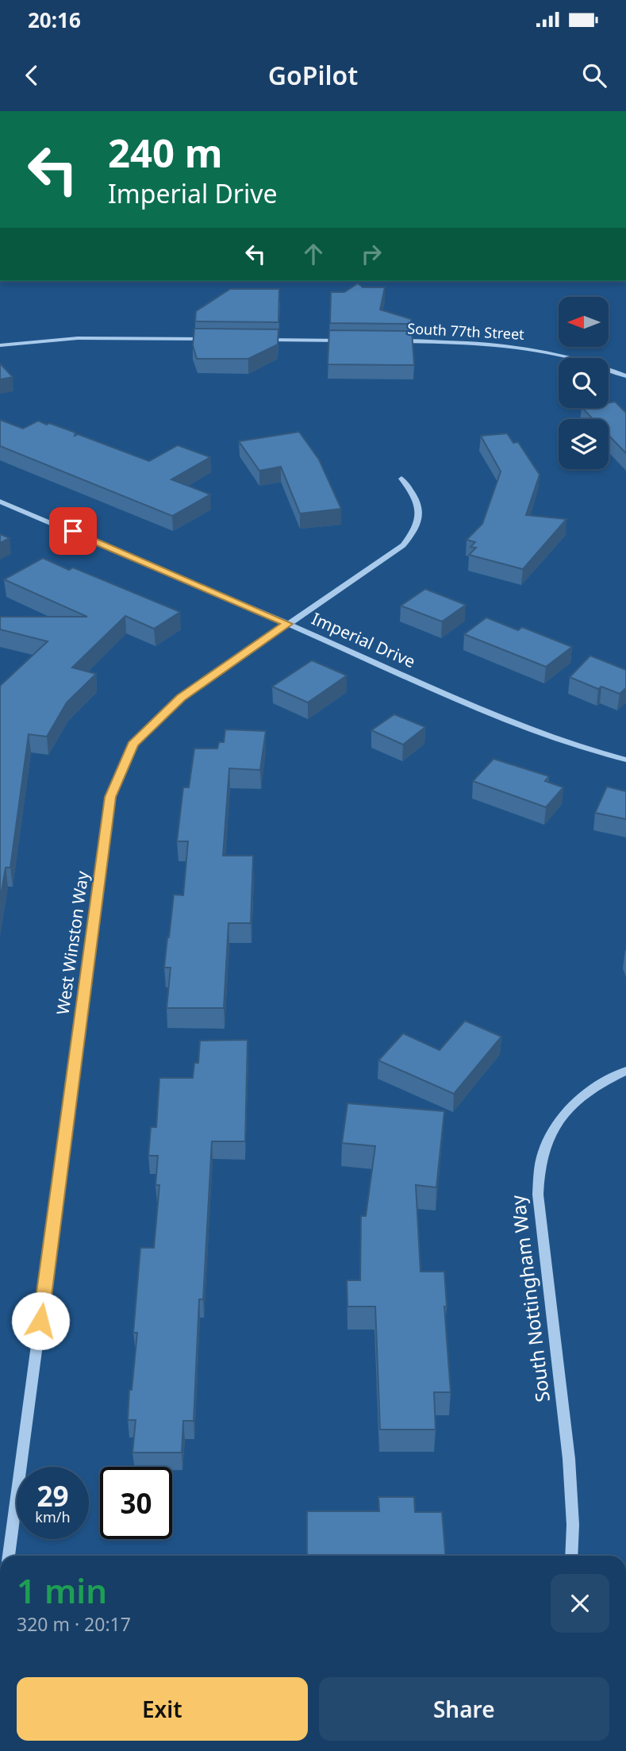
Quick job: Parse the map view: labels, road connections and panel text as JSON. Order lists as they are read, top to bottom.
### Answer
{
  "streets": {
    "street": [
      "South 77th Street",
      "Imperial Drive",
      "West Winston Way",
      "South Nottingham Way"
    ]
  },
  "crossings": [
    ["Imperial Drive", "West Winston Way"]
  ],
  "north": "left",
  "page": {
    "status": "20:16",
    "header": "GoPilot",
    "turn": ["240 m", "Imperial Drive"],
    "speed": "29 km/h",
    "limit": "30",
    "heading": ["1 min", "320 m · 20:17"],
    "buttons": ["Exit", "Share"]
  }
}
